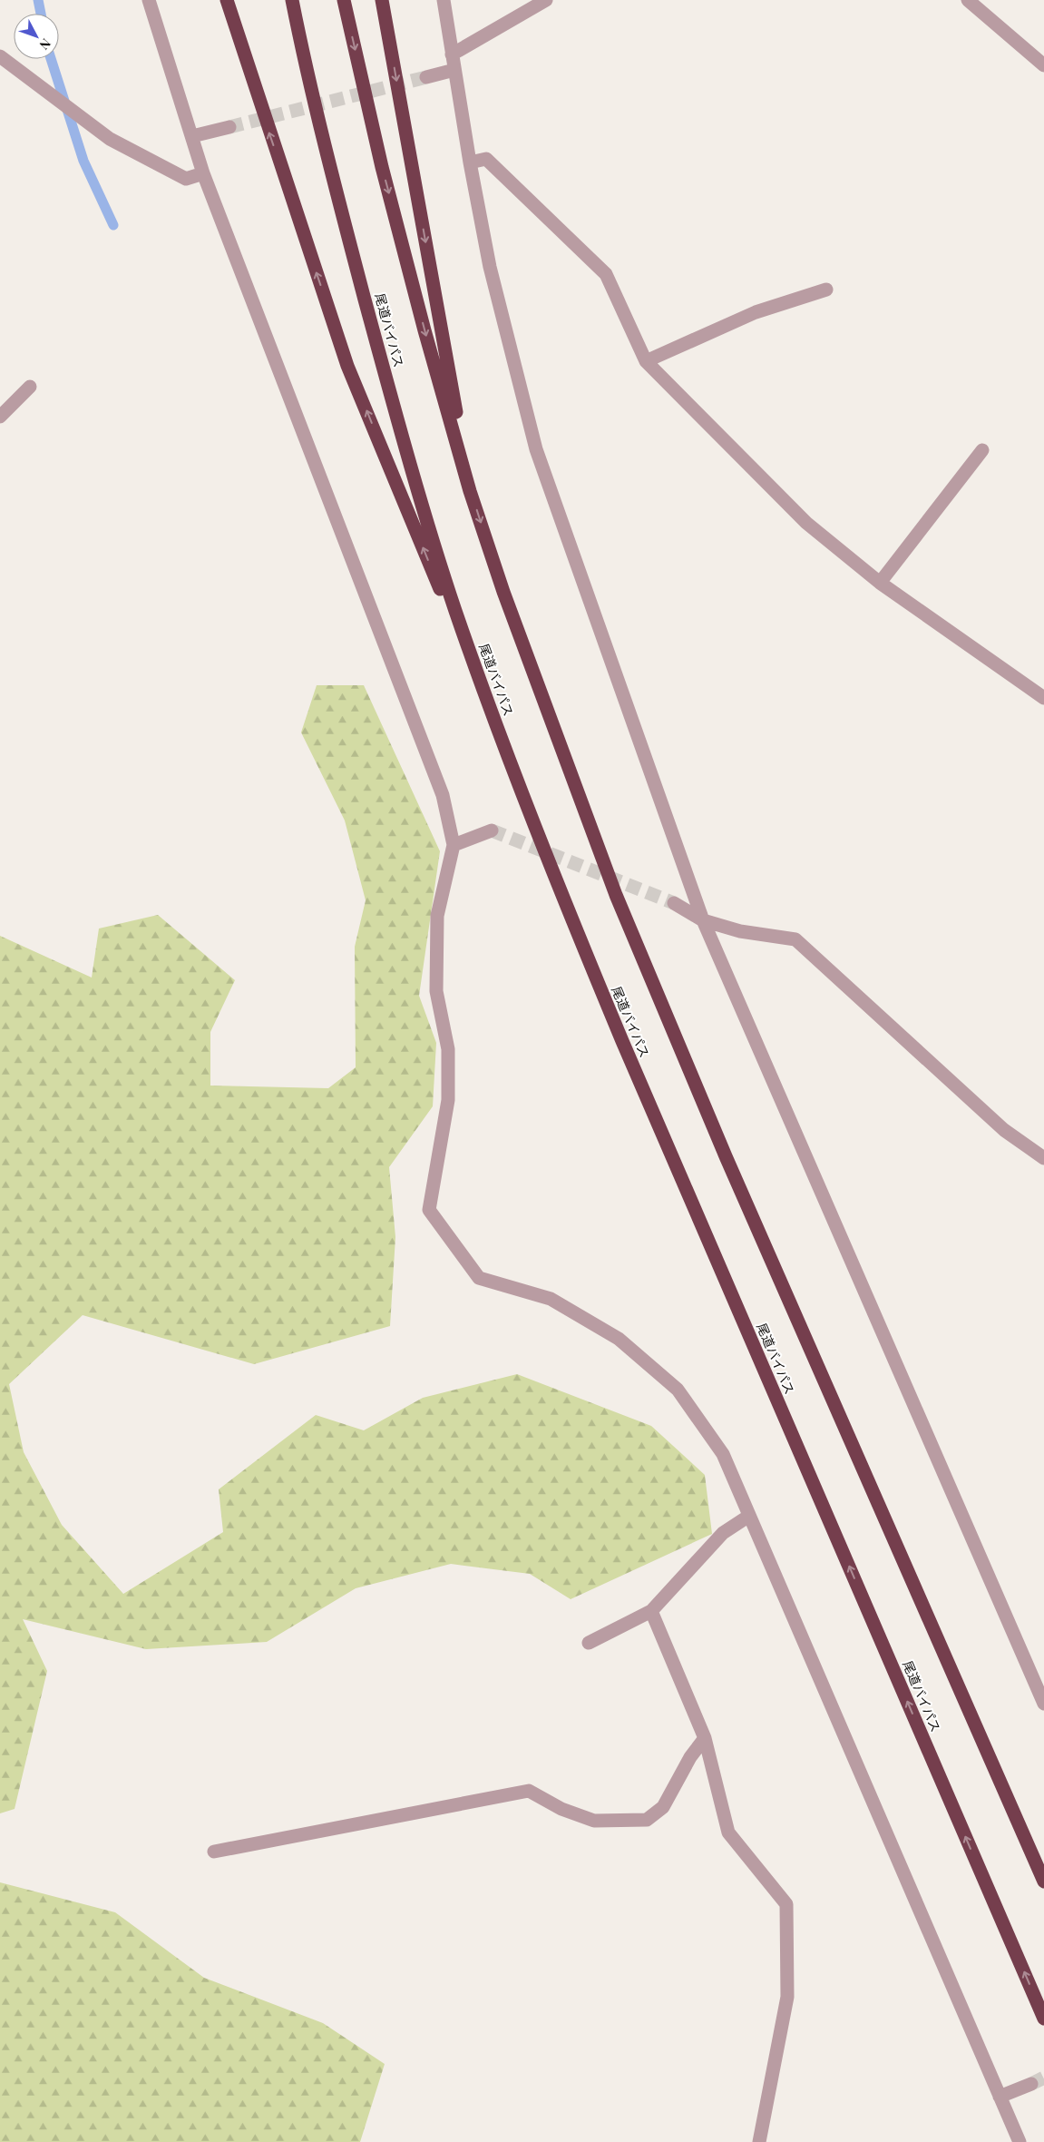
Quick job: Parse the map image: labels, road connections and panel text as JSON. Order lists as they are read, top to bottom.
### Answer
{
  "streets": {
    "highway": ["尾道バイパス"]
  },
  "north": "bottom right"
}
